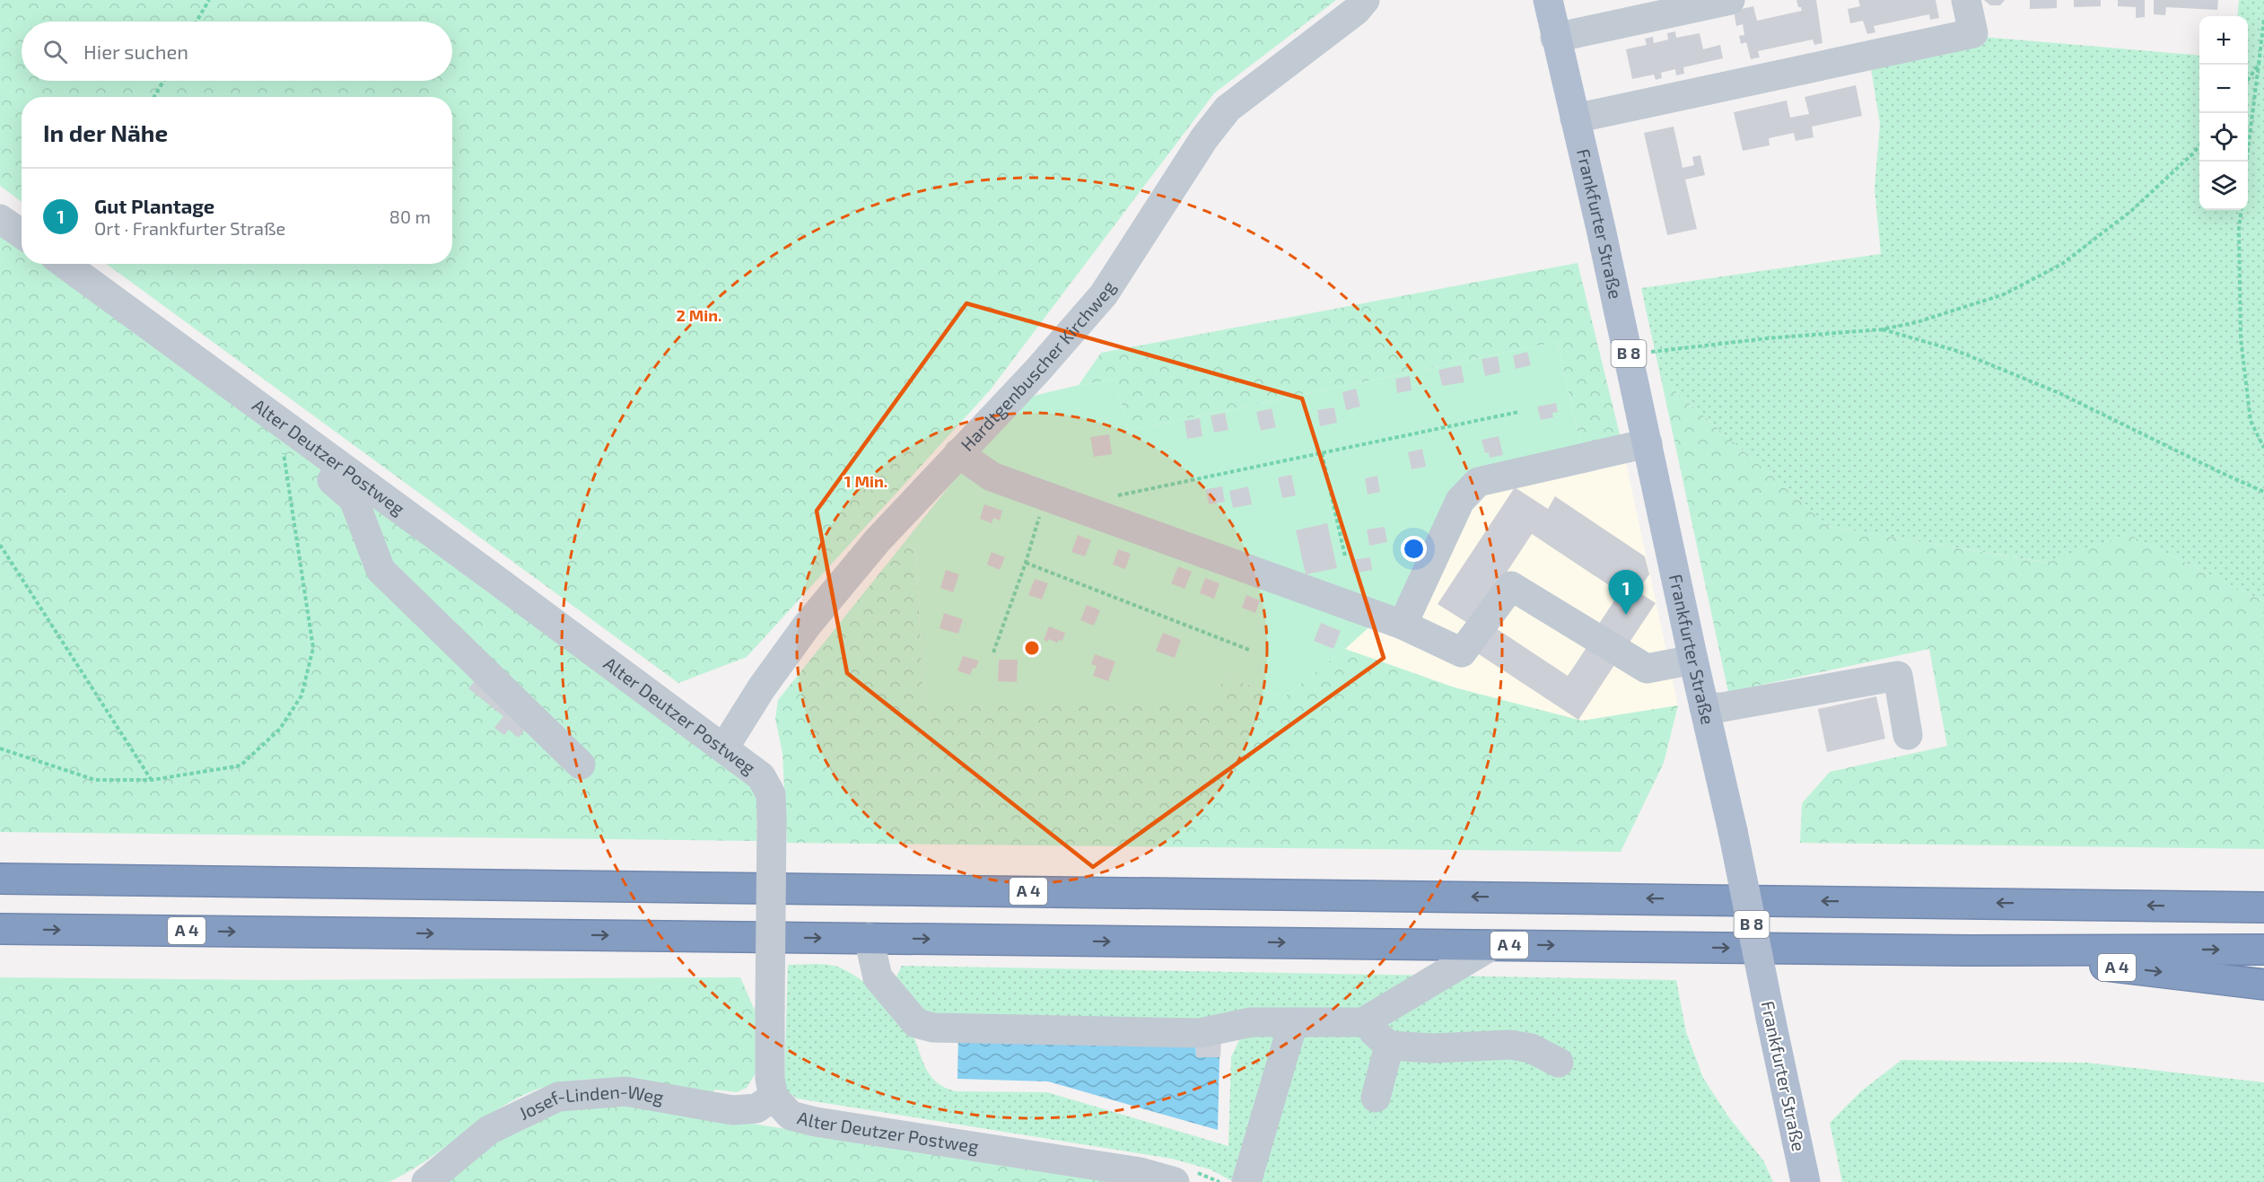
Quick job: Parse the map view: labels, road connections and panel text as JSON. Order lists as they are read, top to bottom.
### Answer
{
  "streets": {
    "highway": ["A 4"],
    "main road": ["Frankfurter Straße", "B 8"],
    "street": ["Hardtgenbuscher Kirchweg", "Alter Deutzer Postweg", "Josef-Linden-Weg"]
  },
  "crossings": [
    ["Hardtgenbuscher Kirchweg", "Alter Deutzer Postweg"],
    ["Alter Deutzer Postweg", "Josef-Linden-Weg"]
  ],
  "page": {
    "map_buttons": ["+", "−"],
    "search": "Hier suchen",
    "heading": "In der Nähe",
    "list": [
      {
        "mark": "1",
        "name": "Gut Plantage",
        "note": "Ort · Frankfurter Straße",
        "value": "80 m"
      }
    ],
    "pins": "1"
  },
  "rings": ["2 Min.", "1 Min."]
}
